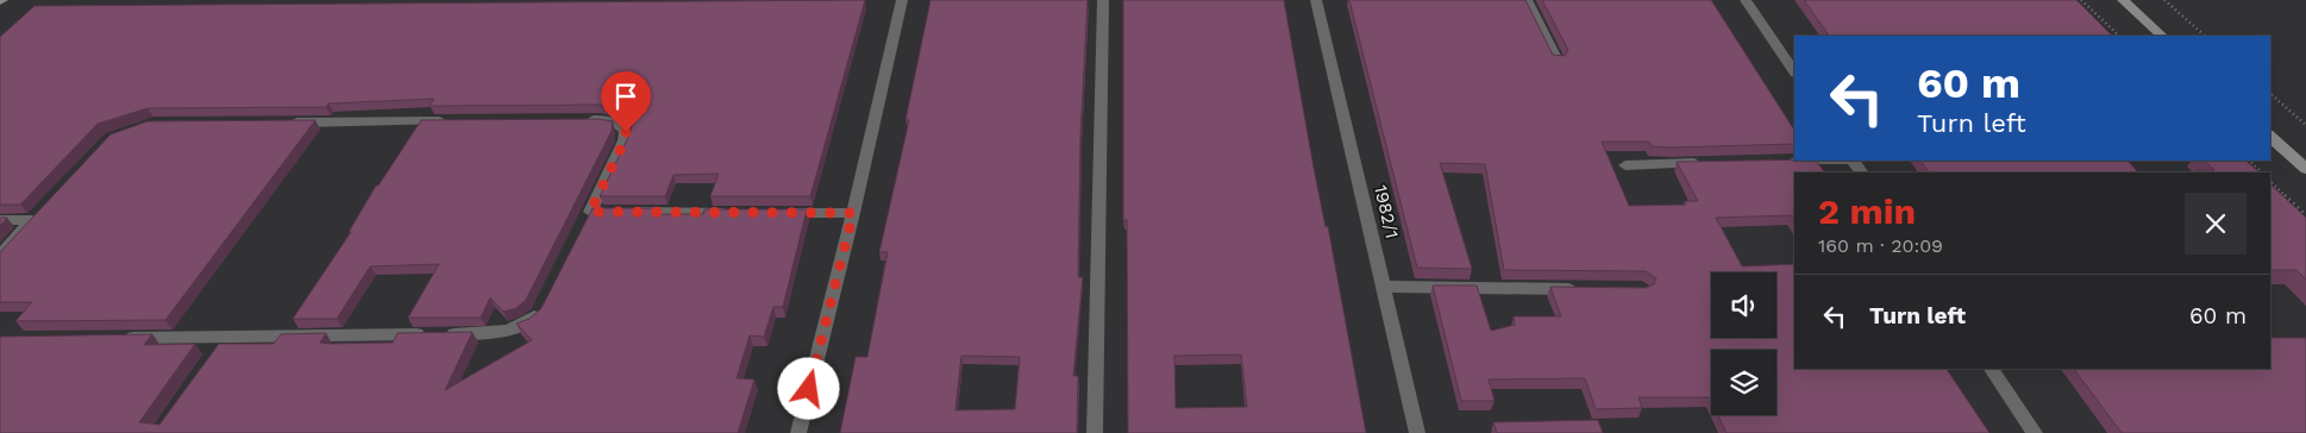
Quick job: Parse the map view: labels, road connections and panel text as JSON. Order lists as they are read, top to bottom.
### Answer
{
  "streets": {
    "street": ["1982/1"]
  },
  "page": {
    "turn": ["60 m", "Turn left"],
    "heading": ["2 min", "160 m · 20:09"],
    "list": [
      {
        "name": "Turn left",
        "value": "60 m"
      }
    ]
  }
}
